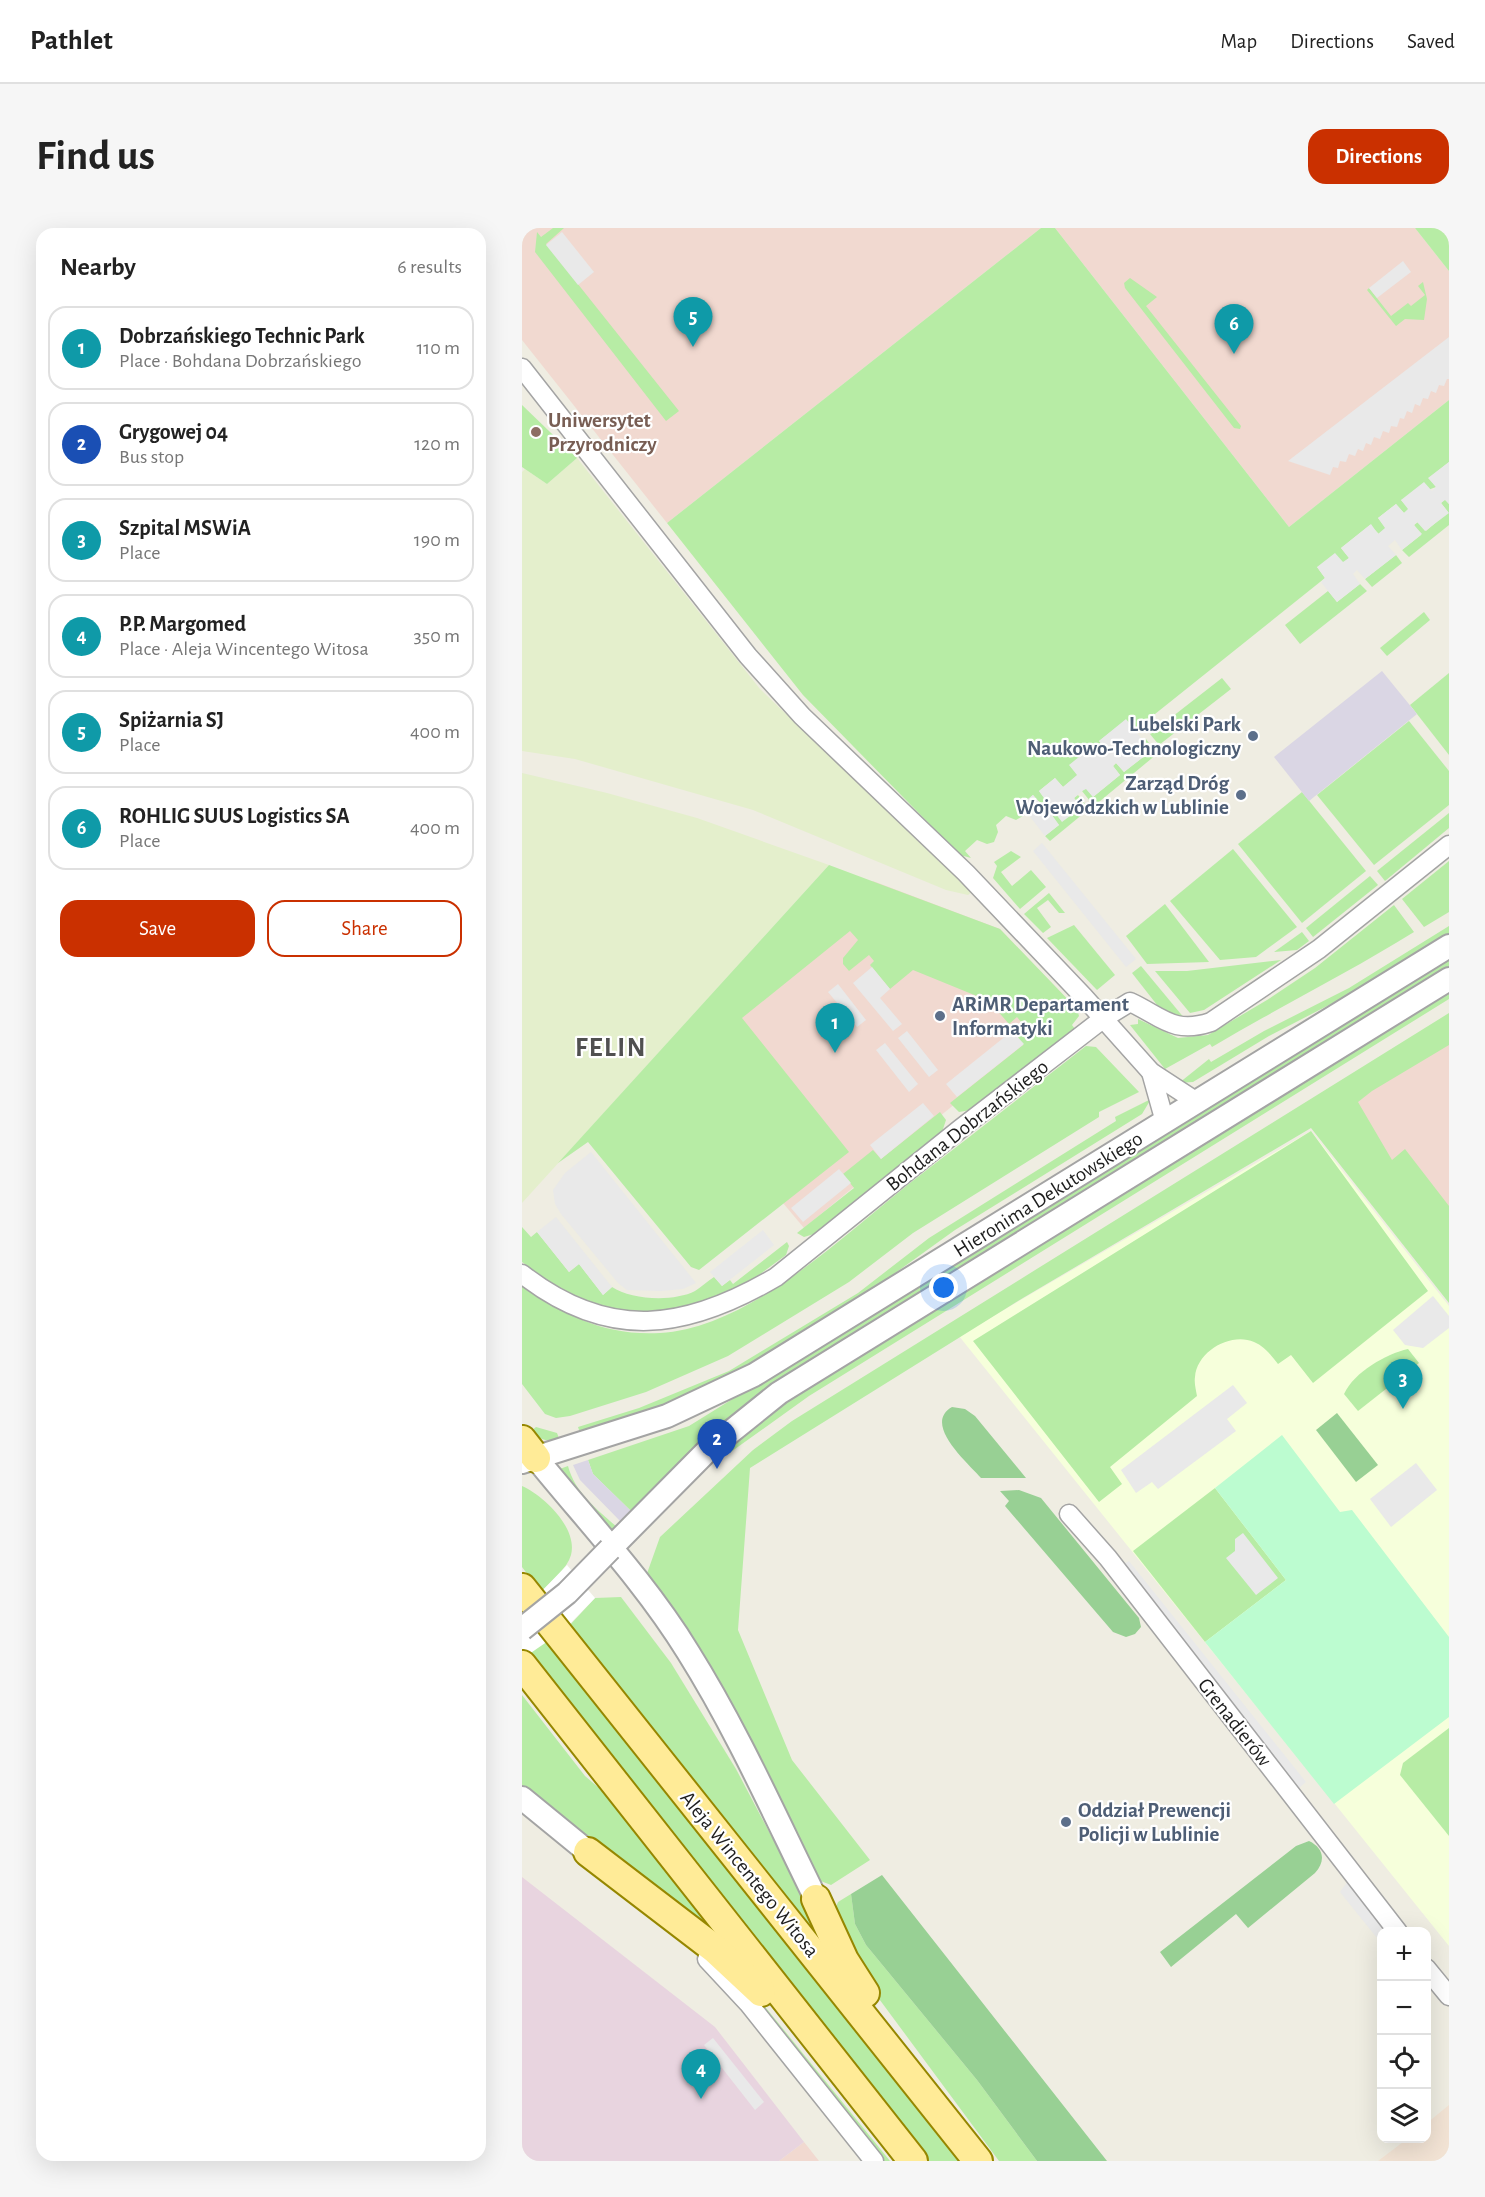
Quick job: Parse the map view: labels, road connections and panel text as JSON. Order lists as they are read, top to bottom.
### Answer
{
  "streets": {
    "main road": ["Aleja Wincentego Witosa"],
    "street": ["Bohdana Dobrzańskiego", "Hieronima Dekutowskiego", "Grenadierów"]
  },
  "crossings": [
    ["Hieronima Dekutowskiego", "Aleja Wincentego Witosa"]
  ],
  "districts": ["FELIN"],
  "places": [
    "Uniwersytet Przyrodniczy",
    "Lubelski Park Naukowo-Technologiczny",
    "Zarząd Dróg Wojewódzkich w Lublinie",
    "ARiMR Departament Informatyki",
    "Oddział Prewencji Policji w Lublinie"
  ],
  "page": {
    "header": "Pathlet",
    "nav": ["Map", "Directions", "Saved"],
    "buttons": [
      "Directions",
      ["Save", "Share"]
    ],
    "title": "Find us",
    "heading": ["Nearby", "6 results"],
    "pins": [
      "5",
      "6",
      "1",
      "3",
      "2",
      "4"
    ],
    "list": [
      {
        "mark": "1",
        "name": "Dobrzańskiego Technic Park",
        "note": "Place · Bohdana Dobrzańskiego",
        "value": "110 m"
      },
      {
        "mark": "2",
        "name": "Grygowej 04",
        "note": "Bus stop",
        "value": "120 m"
      },
      {
        "mark": "3",
        "name": "Szpital MSWiA",
        "note": "Place",
        "value": "190 m"
      },
      {
        "mark": "4",
        "name": "P.P. Margomed",
        "note": "Place · Aleja Wincentego Witosa",
        "value": "350 m"
      },
      {
        "mark": "5",
        "name": "Spiżarnia SJ",
        "note": "Place",
        "value": "400 m"
      },
      {
        "mark": "6",
        "name": "ROHLIG SUUS Logistics SA",
        "note": "Place",
        "value": "400 m"
      }
    ],
    "map_buttons": ["+", "−"]
  }
}
